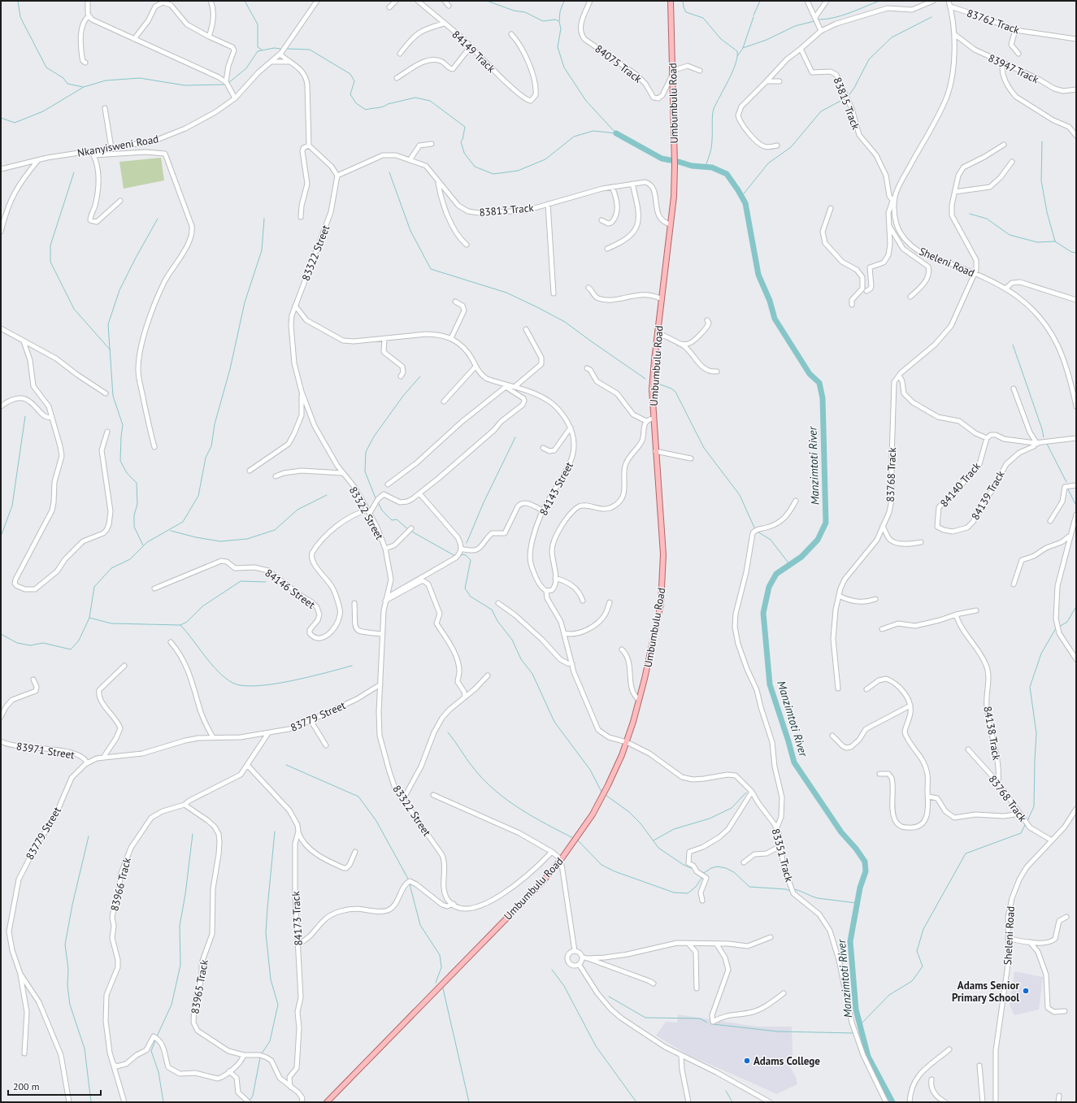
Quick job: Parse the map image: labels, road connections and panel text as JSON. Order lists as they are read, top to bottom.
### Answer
{
  "streets": {
    "main road": ["Umbumbulu Road"],
    "street": [
      "83762 Track",
      "84149 Track",
      "84075 Track",
      "83947 Track",
      "83815 Track",
      "Nkanyisweni Road",
      "83813 Track",
      "83322 Street",
      "Sheleni Road",
      "83768 Track",
      "84140 Track",
      "84143 Street",
      "84139 Track",
      "84146 Street",
      "83779 Street",
      "84138 Track",
      "83971 Street",
      "83351 Track",
      "83966 Track",
      "84173 Track",
      "83965 Track"
    ]
  },
  "crossings": [
    ["83762 Track", "Sheleni Road"],
    ["84075 Track", "Umbumbulu Road"],
    ["83947 Track", "Sheleni Road"],
    ["Umbumbulu Road", "83813 Track"],
    ["Umbumbulu Road", "83351 Track"],
    ["83815 Track", "Sheleni Road"],
    ["83813 Track", "83322 Street"],
    ["83322 Street", "84143 Street"],
    ["83322 Street", "84146 Street"],
    ["83322 Street", "83779 Street"],
    ["Sheleni Road", "83768 Track"],
    ["83768 Track", "84138 Track"],
    ["84140 Track", "84139 Track"],
    ["84143 Street", "83351 Track"],
    ["83779 Street", "83971 Street"],
    ["83779 Street", "83966 Track"],
    ["83966 Track", "84173 Track"],
    ["83966 Track", "83965 Track"],
    ["84173 Track", "83965 Track"]
  ],
  "water": ["Manzimtoti River"],
  "places": ["Adams Senior Primary School", "Adams College"],
  "scale_bar": "200 m"
}
